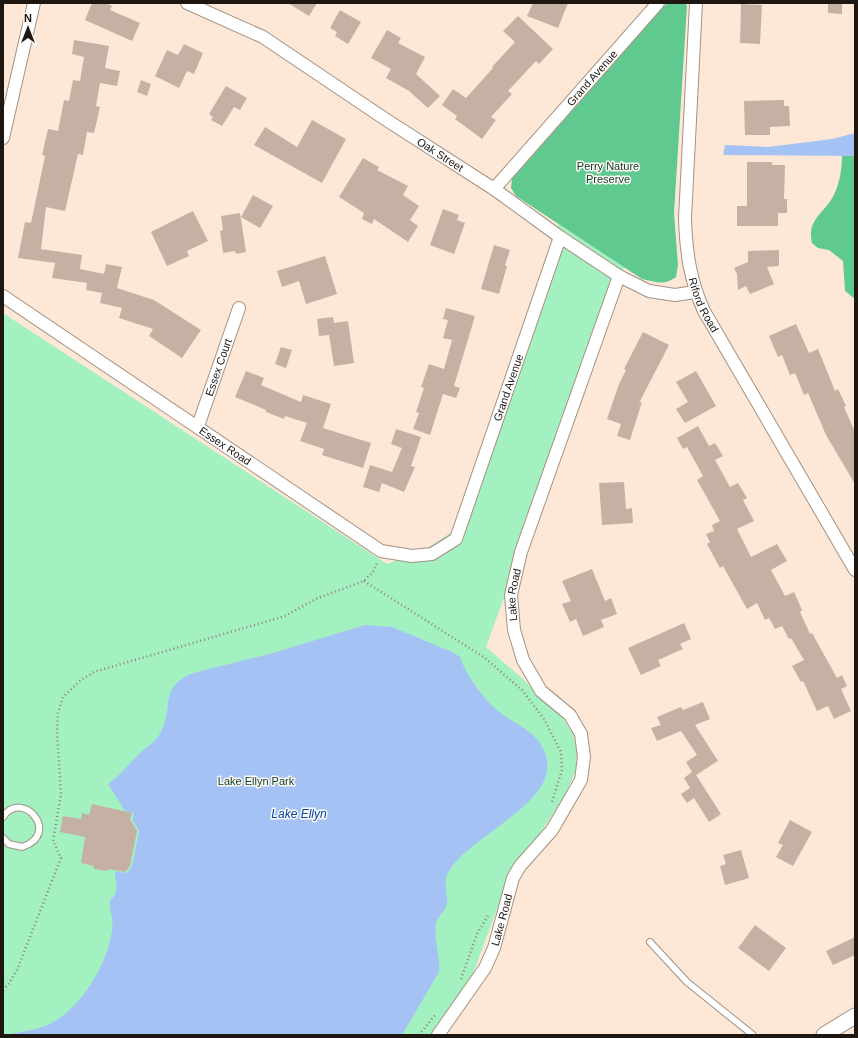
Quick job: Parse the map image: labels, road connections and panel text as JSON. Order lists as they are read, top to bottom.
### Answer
{
  "streets": {
    "street": [
      "Grand Avenue",
      "Oak Street",
      "Riford Road",
      "Essex Court",
      "Essex Road",
      "Lake Road"
    ]
  },
  "crossings": [
    ["Grand Avenue", "Oak Street"],
    ["Grand Avenue", "Essex Road"],
    ["Oak Street", "Riford Road"],
    ["Oak Street", "Lake Road"],
    ["Essex Court", "Essex Road"]
  ],
  "water": ["Lake Ellyn"],
  "parks": ["Perry Nature Preserve", "Lake Ellyn Park"],
  "north": "top"
}
